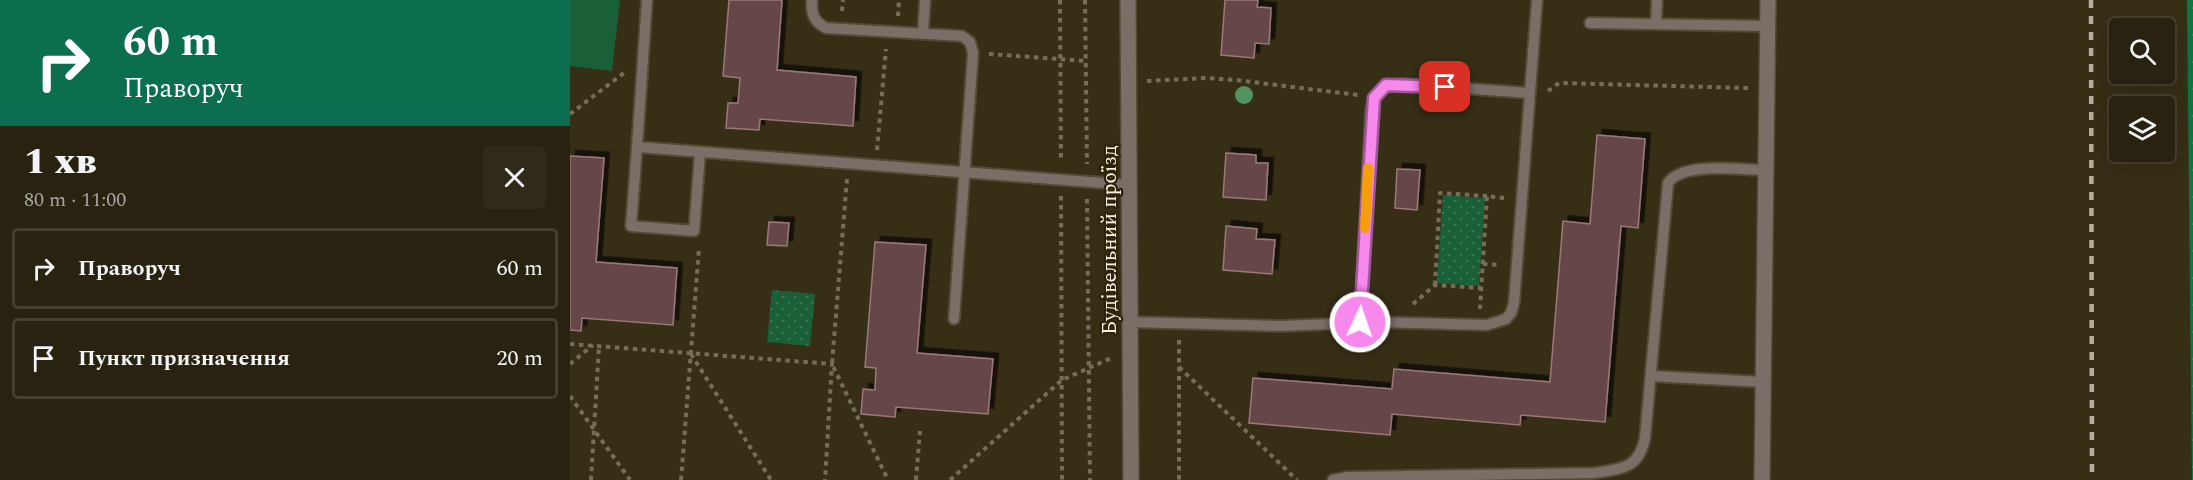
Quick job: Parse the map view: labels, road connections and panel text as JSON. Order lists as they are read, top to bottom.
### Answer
{
  "streets": {
    "street": ["Будівельний проїзд"]
  },
  "page": {
    "turn": ["60 m", "Праворуч"],
    "heading": ["1 хв", "80 m · 11:00"],
    "list": [
      {
        "name": "Праворуч",
        "value": "60 m"
      },
      {
        "name": "Пункт призначення",
        "value": "20 m"
      }
    ]
  }
}
